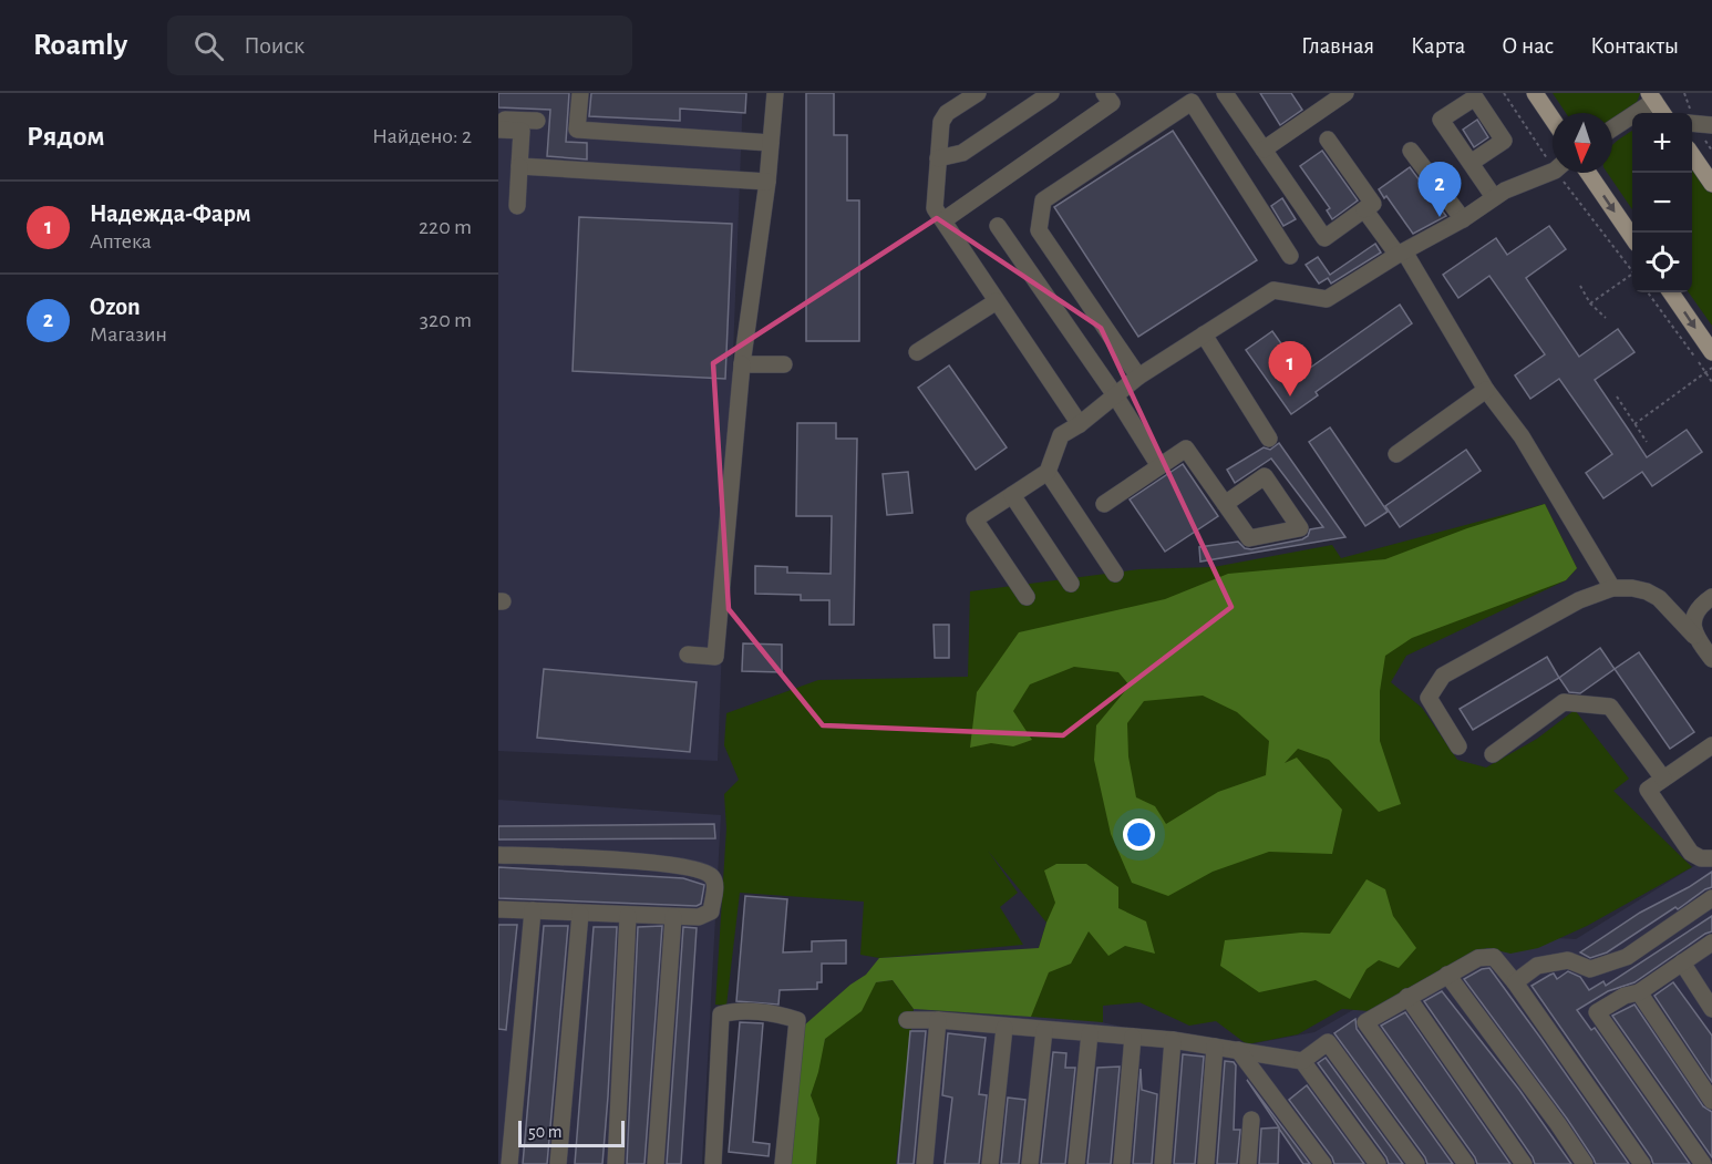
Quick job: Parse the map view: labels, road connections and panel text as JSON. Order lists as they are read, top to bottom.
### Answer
{
  "scale_bar": "50 m",
  "north": "bottom",
  "page": {
    "header": "Roamly",
    "search": "Поиск",
    "nav": [
      "Главная",
      "Карта",
      "О нас",
      "Контакты"
    ],
    "heading": ["Рядом", "Найдено: 2"],
    "map_buttons": ["+", "−"],
    "pins": ["2", "1"],
    "list": [
      {
        "mark": "1",
        "name": "Надежда-Фарм",
        "note": "Аптека",
        "value": "220 m"
      },
      {
        "mark": "2",
        "name": "Ozon",
        "note": "Магазин",
        "value": "320 m"
      }
    ],
    "scale": "50 m"
  }
}
